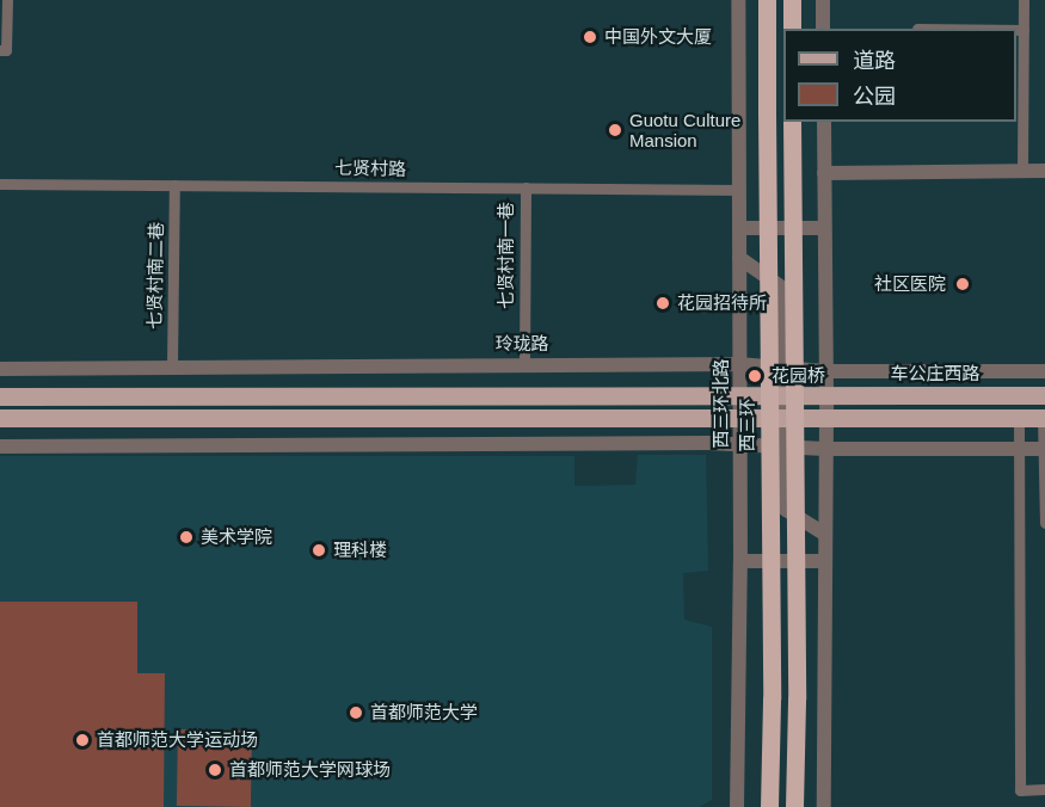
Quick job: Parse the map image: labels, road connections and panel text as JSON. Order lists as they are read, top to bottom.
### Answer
{
  "streets": {
    "highway": ["西三环"],
    "main road": ["车公庄西路"],
    "street": [
      "七贤村路",
      "七贤村南一巷",
      "七贤村南二巷",
      "玲珑路",
      "西三环北路"
    ]
  },
  "crossings": [
    ["七贤村路", "七贤村南一巷"],
    ["七贤村路", "七贤村南二巷"],
    ["七贤村路", "西三环北路"],
    ["七贤村南一巷", "玲珑路"],
    ["七贤村南二巷", "玲珑路"],
    ["玲珑路", "西三环北路"],
    ["车公庄西路", "西三环北路"]
  ],
  "places": [
    "中国外文大厦",
    "Guotu Culture Mansion",
    "社区医院",
    "花园招待所",
    "花园桥",
    "美术学院",
    "理科楼",
    "首都师范大学",
    "首都师范大学运动场",
    "首都师范大学网球场"
  ],
  "legend": ["道路", "公园"]
}
